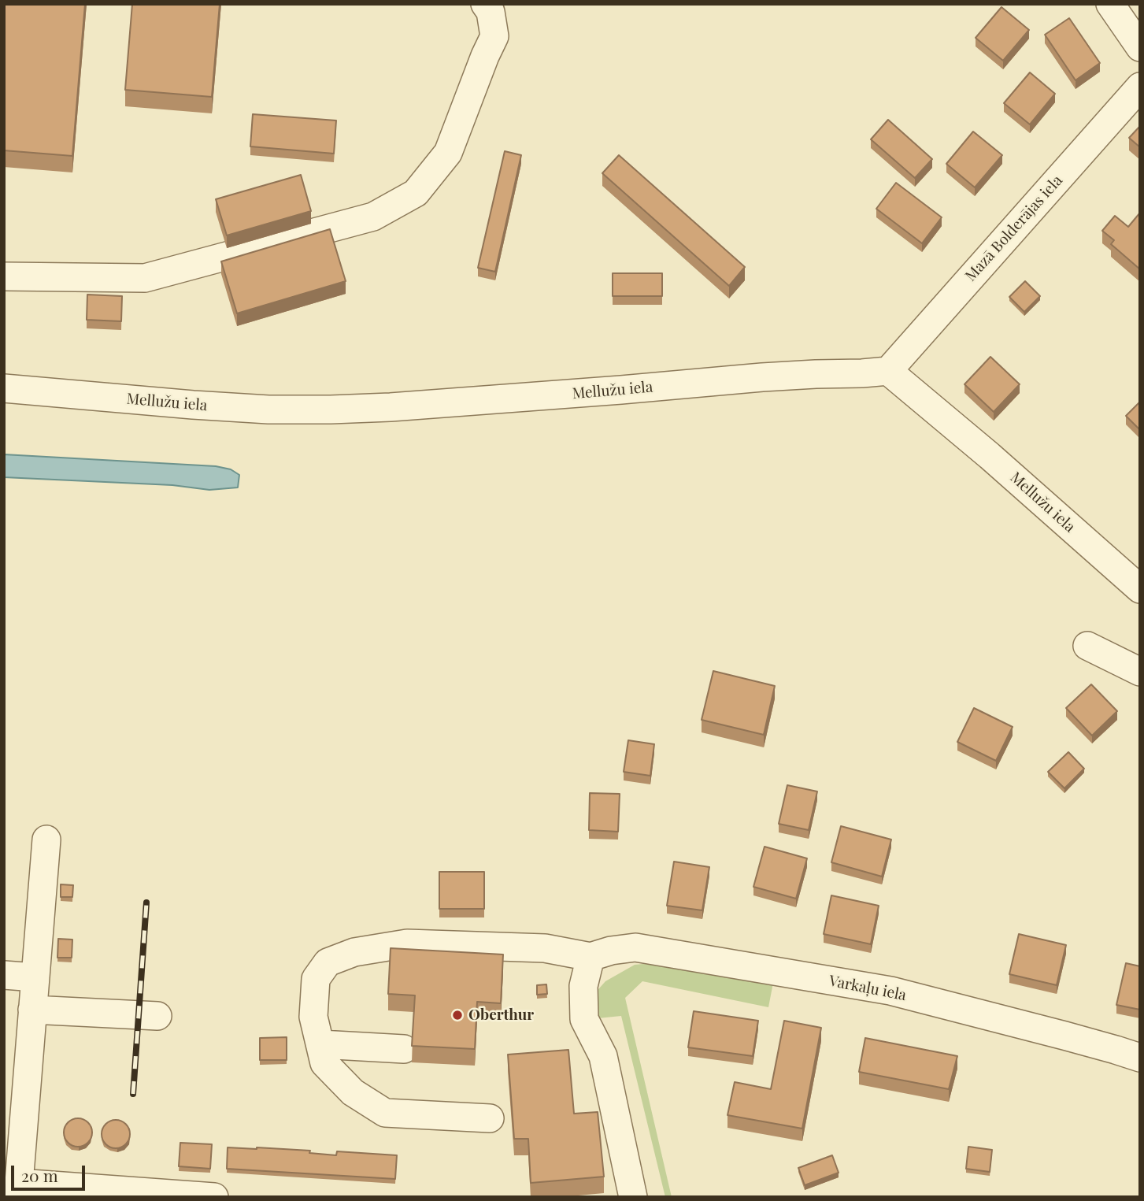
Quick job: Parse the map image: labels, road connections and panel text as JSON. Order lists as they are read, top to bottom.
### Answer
{
  "streets": {
    "street": ["Mazā Bolderājas iela", "Mellužu iela", "Varkaļu iela"]
  },
  "crossings": [
    ["Mazā Bolderājas iela", "Mellužu iela"]
  ],
  "places": ["Oberthur"],
  "scale_bar": "20 m"
}
